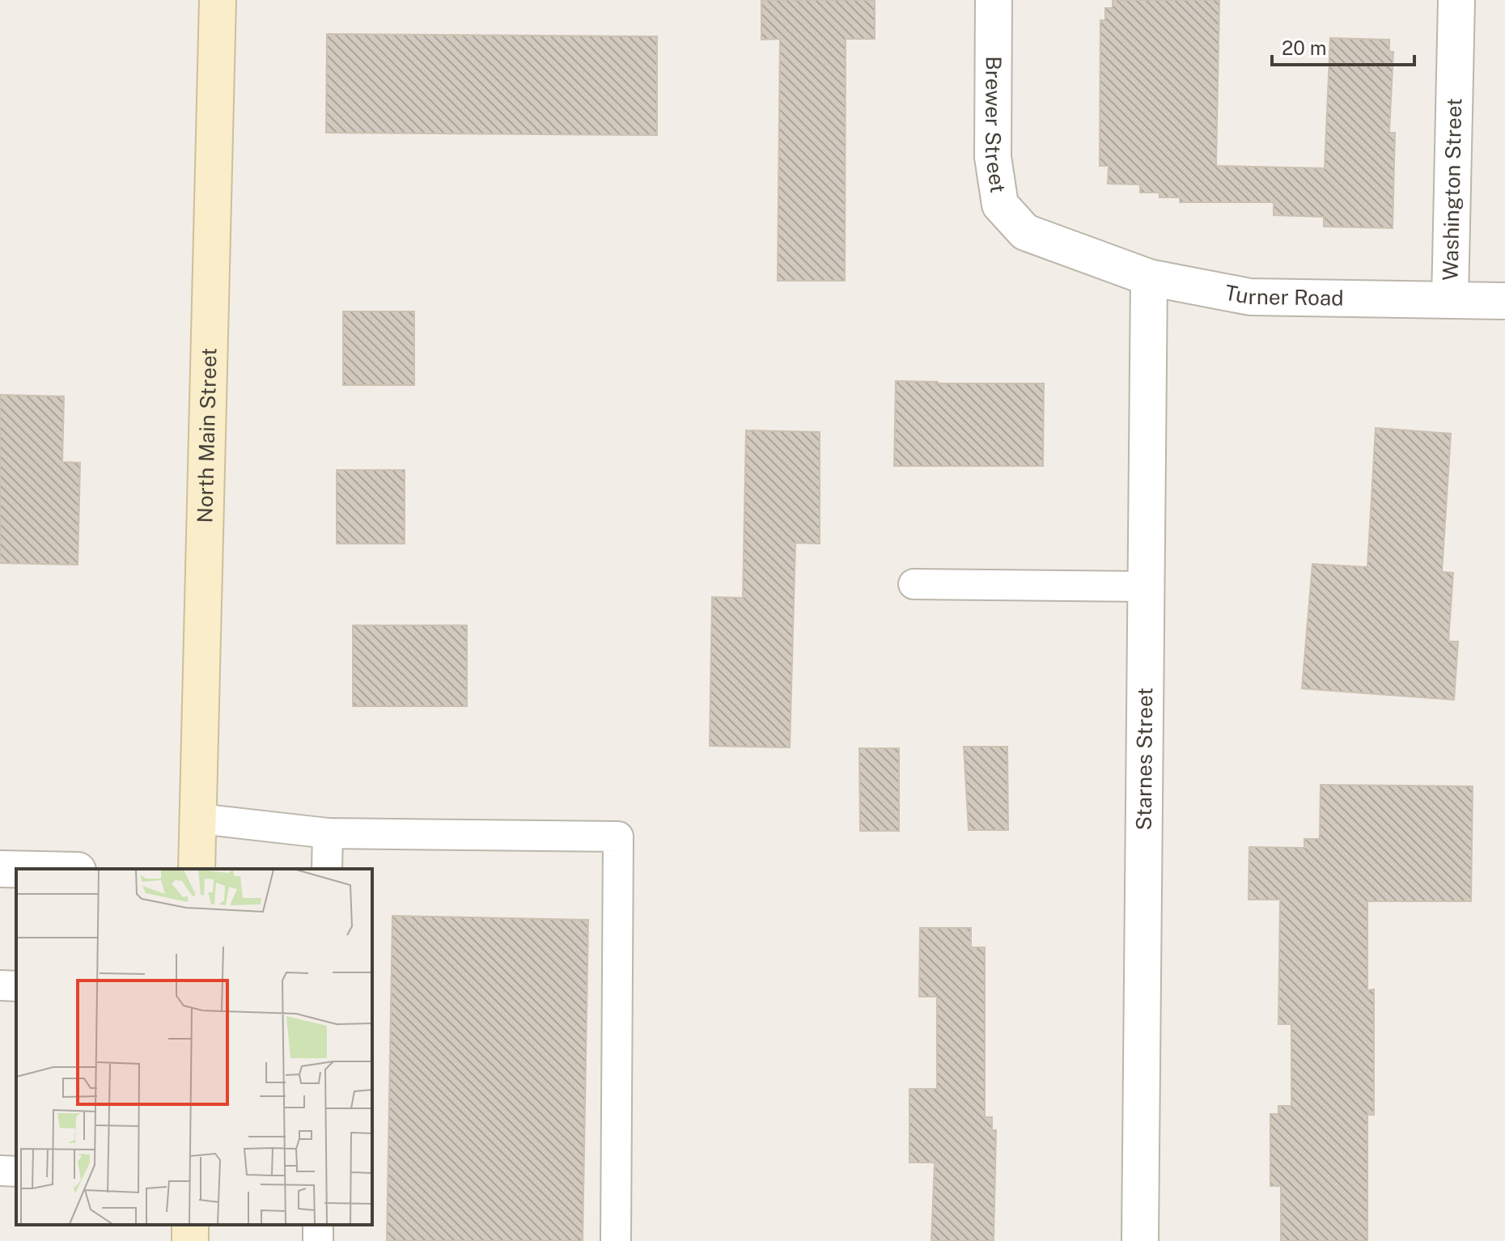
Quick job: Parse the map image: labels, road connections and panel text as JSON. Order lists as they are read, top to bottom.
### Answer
{
  "streets": {
    "main road": ["North Main Street"],
    "street": [
      "Brewer Street",
      "Washington Street",
      "Turner Road",
      "Starnes Street"
    ]
  },
  "crossings": [
    ["Brewer Street", "Turner Road"],
    ["Washington Street", "Turner Road"],
    ["Turner Road", "Starnes Street"]
  ],
  "scale_bar": "20 m"
}
